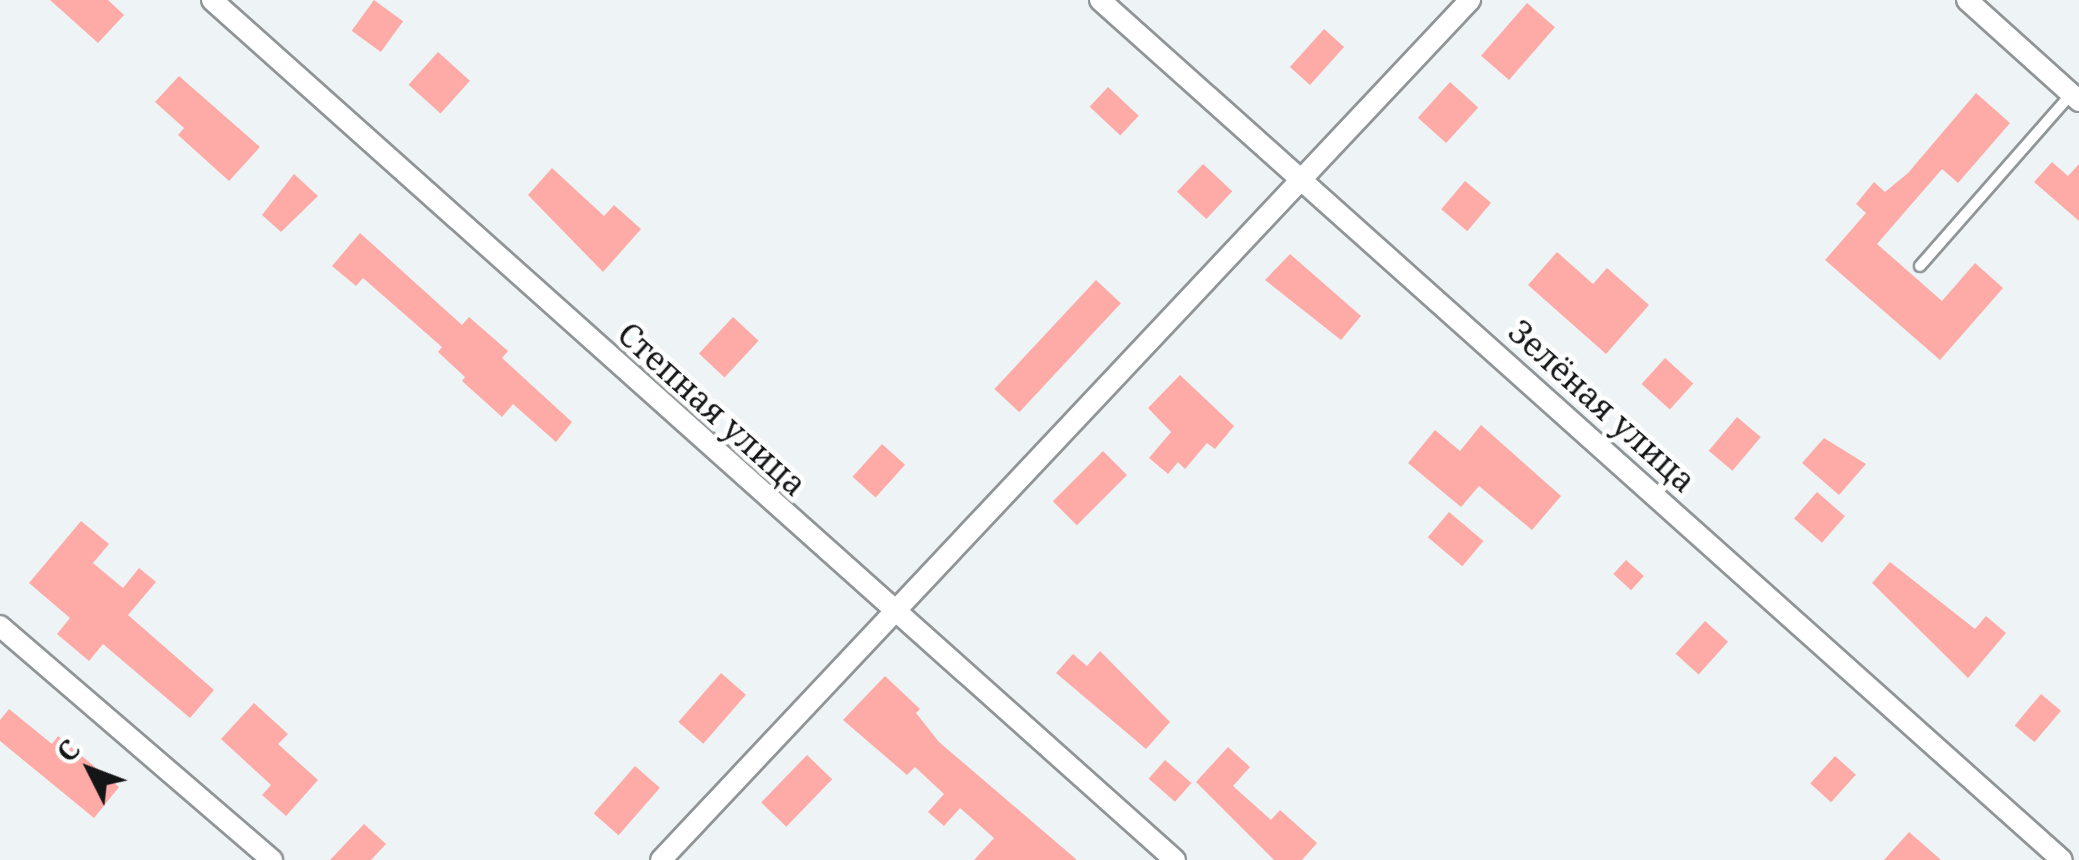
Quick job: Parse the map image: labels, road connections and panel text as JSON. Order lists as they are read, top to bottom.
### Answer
{
  "streets": {
    "street": ["Зелёная улица", "Степная улица"]
  },
  "north": "top left"
}
